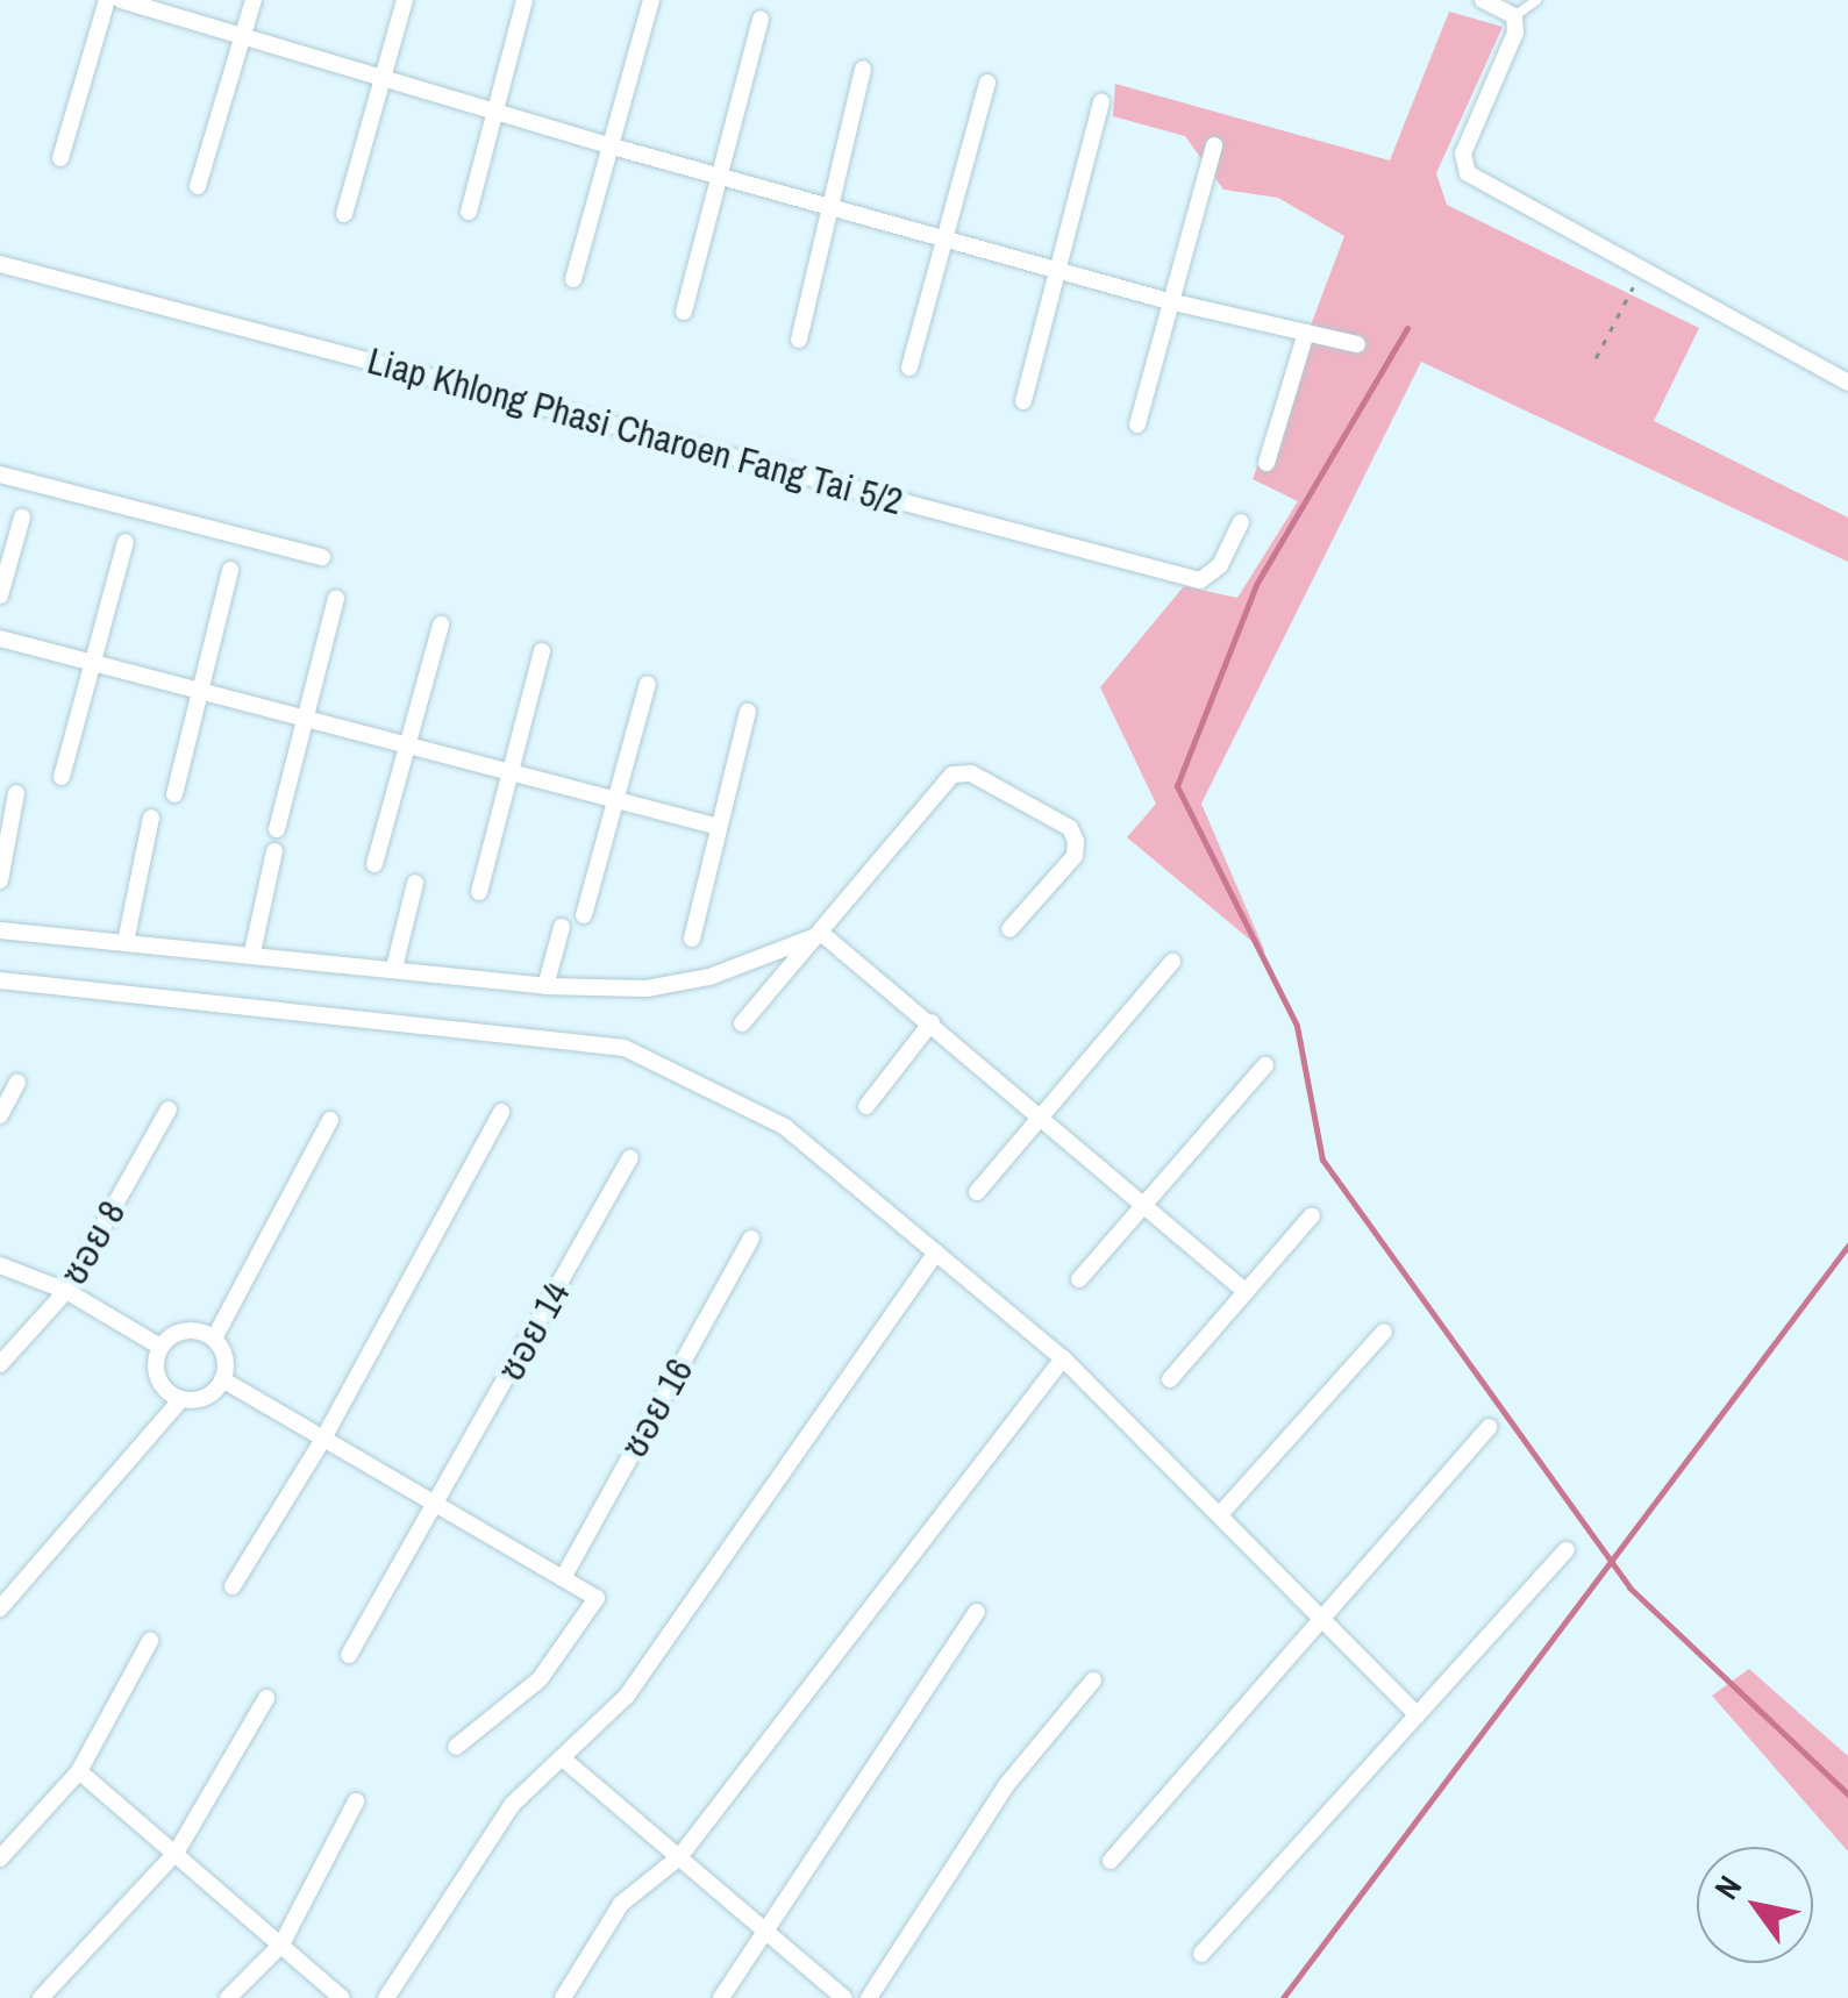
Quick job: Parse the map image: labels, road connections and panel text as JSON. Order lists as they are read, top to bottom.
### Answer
{
  "streets": {
    "street": [
      "Liap Khlong Phasi Charoen Fang Tai 5/2",
      "ซอย 8",
      "ซอย 14",
      "ซอย 16"
    ]
  },
  "north": "top left"
}
